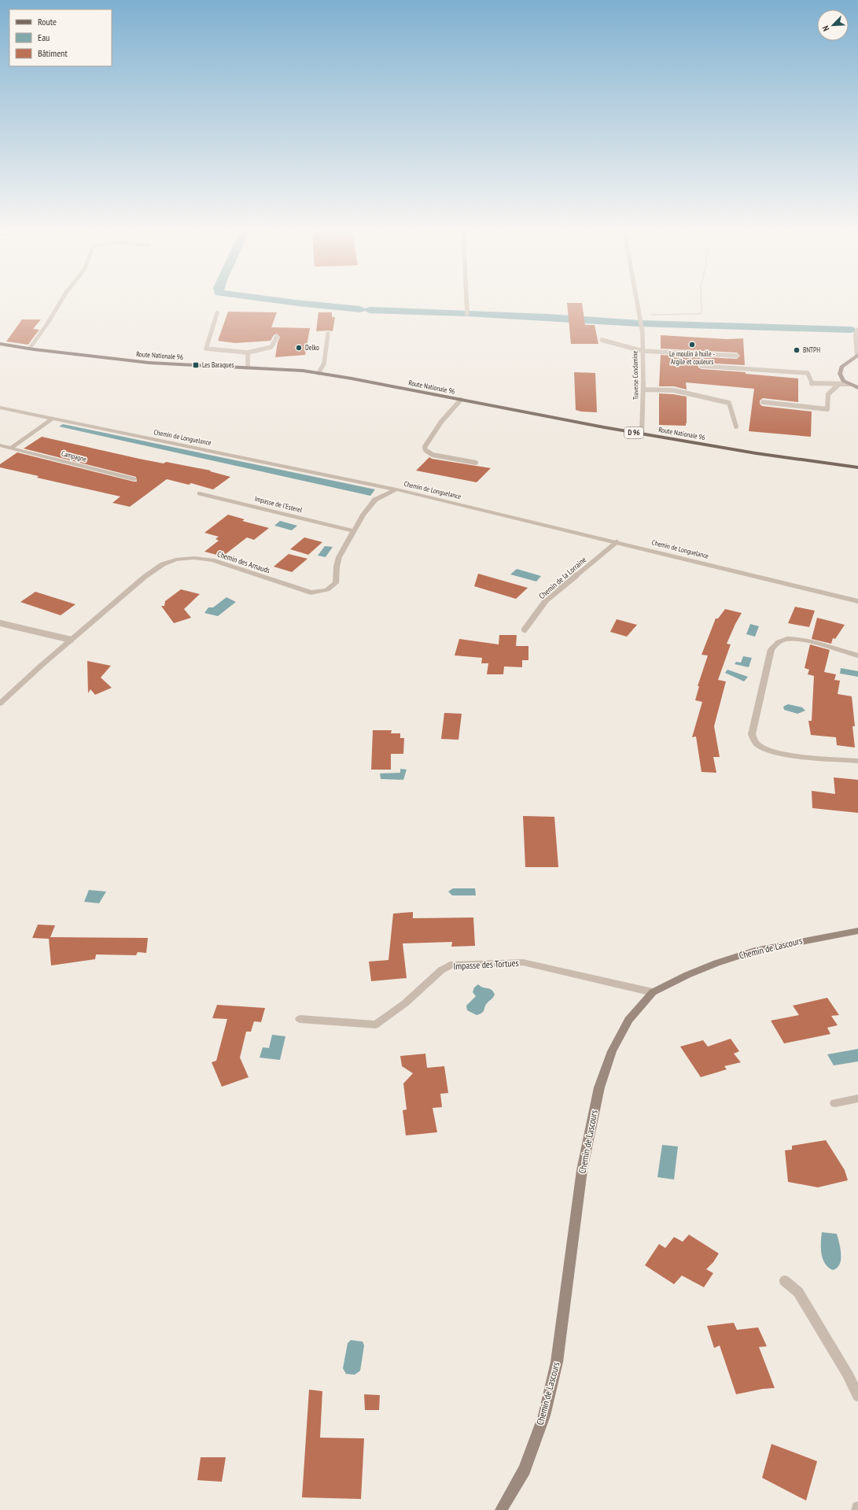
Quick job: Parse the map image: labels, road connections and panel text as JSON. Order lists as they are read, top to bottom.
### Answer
{
  "streets": {
    "main road": ["Route Nationale 96", "D 96"],
    "street": [
      "Chemin de Longuelance",
      "Campagne",
      "Impasse de l'Esterel",
      "Chemin des Arnauds",
      "Chemin de Lascours",
      "Impasse des Tortues"
    ],
    "lane": ["Traverse Condamine", "Chemin de la Lorraine"]
  },
  "crossings": [
    ["Route Nationale 96", "Traverse Condamine"],
    ["Chemin de Longuelance", "Chemin des Arnauds"],
    ["Chemin de Longuelance", "Chemin de la Lorraine"],
    ["Impasse de l'Esterel", "Chemin des Arnauds"],
    ["Chemin de Lascours", "Impasse des Tortues"]
  ],
  "places": {
    "other": ["Le moulin à huile - Argile et couleurs", "Delko", "BNTPH"],
    "transit": ["Les Baraques"]
  },
  "legend": ["Route", "Eau", "Bâtiment"],
  "north": "bottom left"
}
